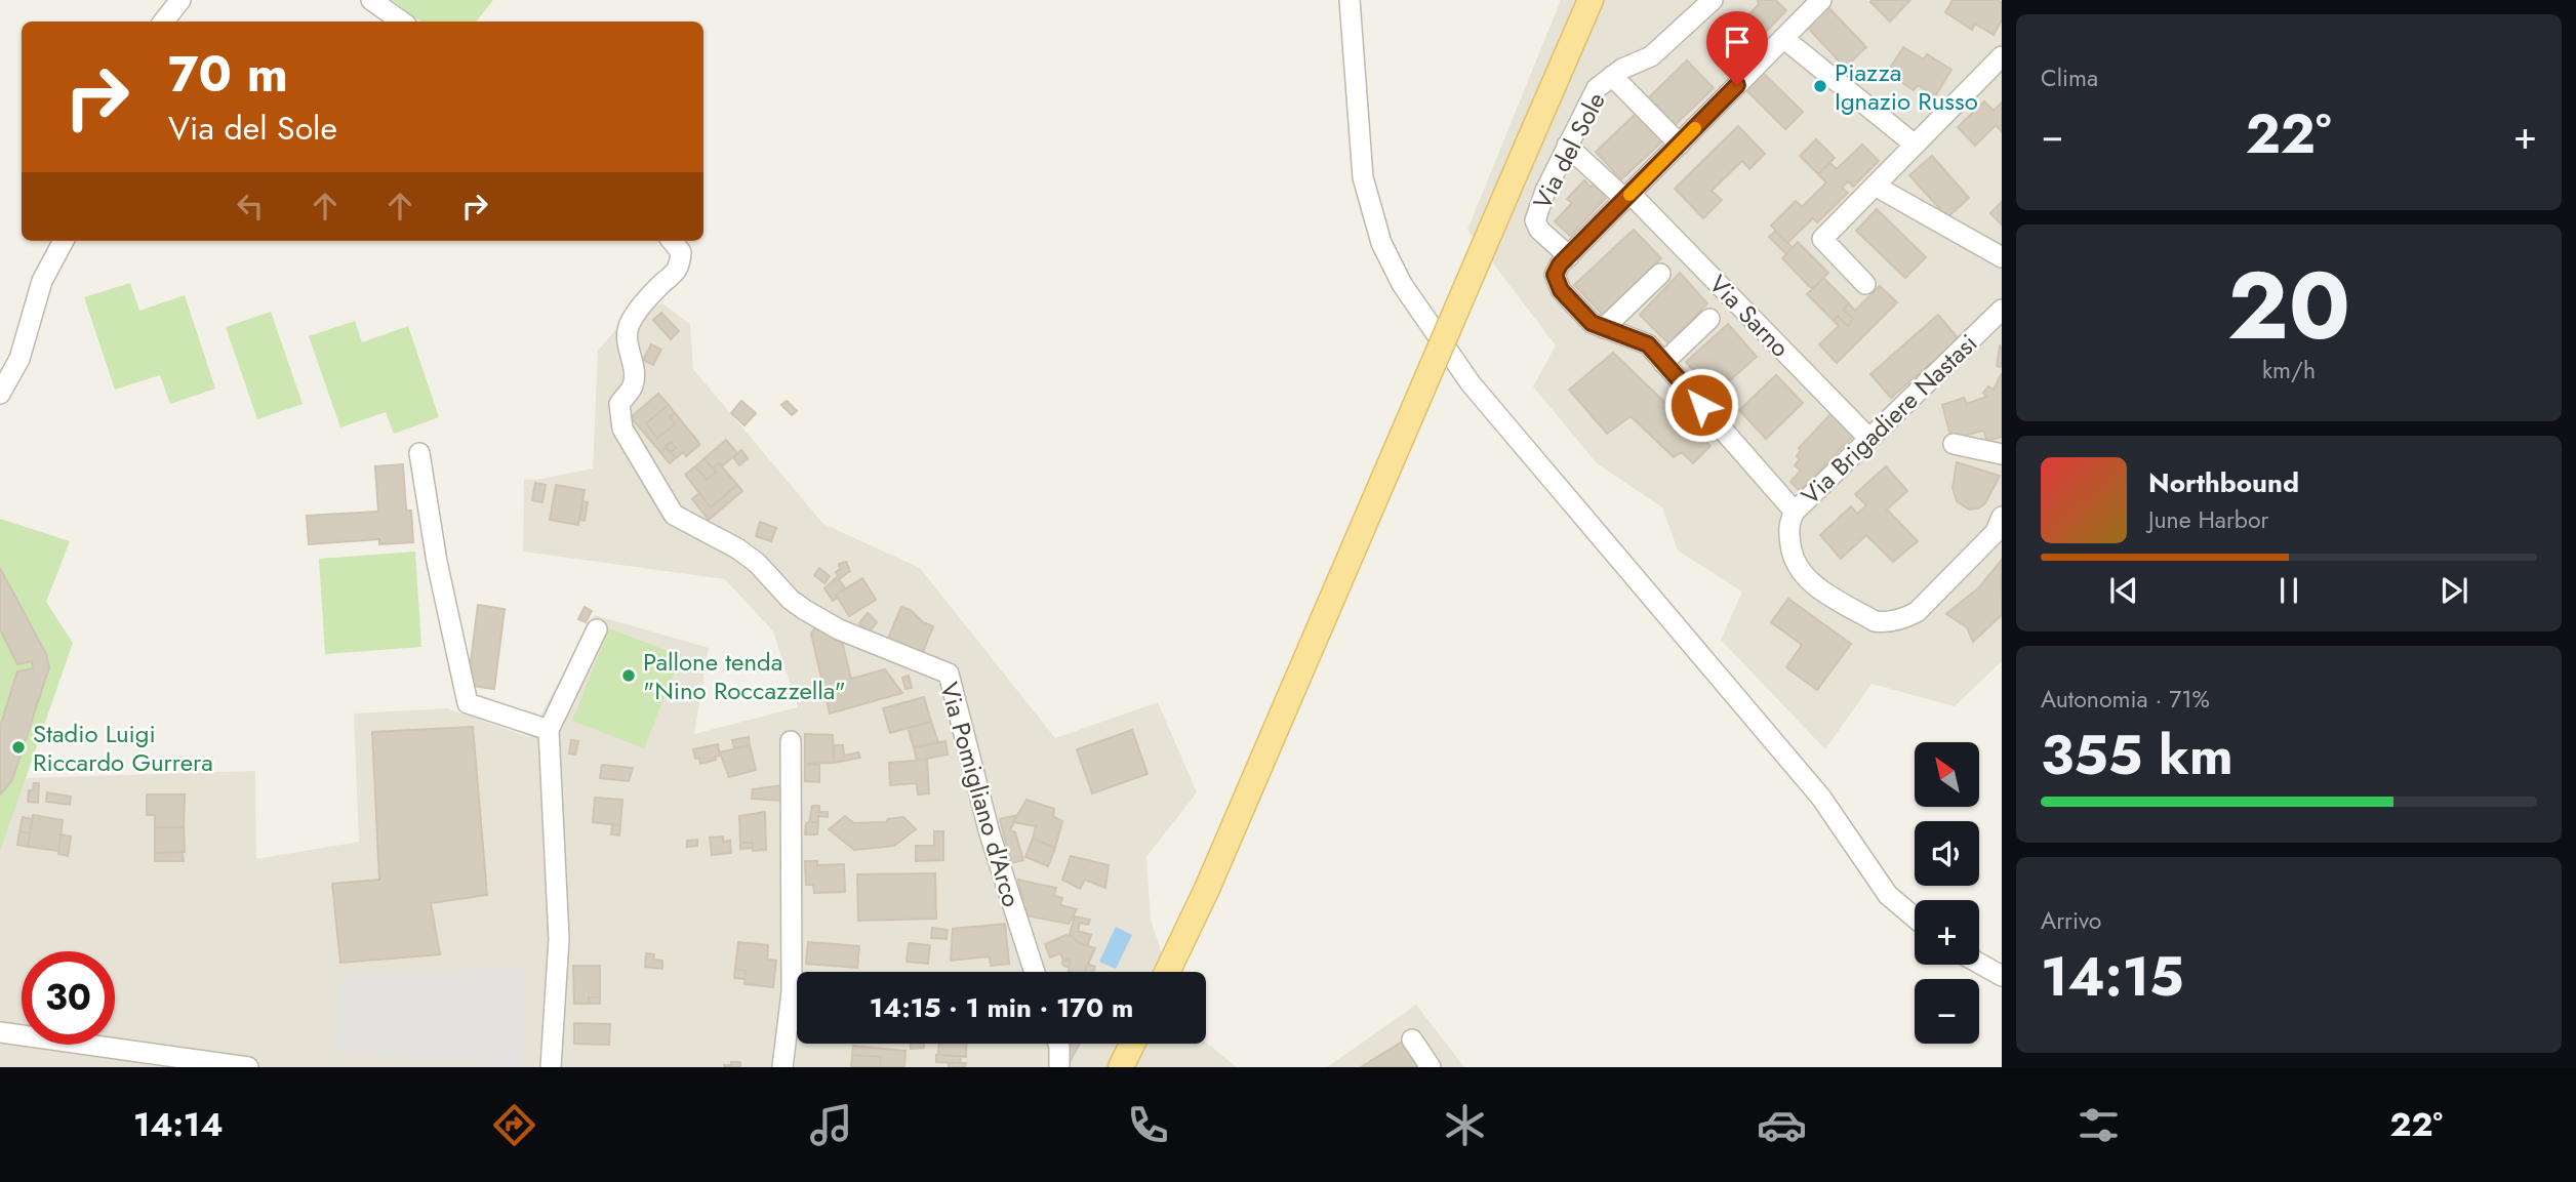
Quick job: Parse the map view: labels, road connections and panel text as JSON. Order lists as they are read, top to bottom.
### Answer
{
  "streets": {
    "street": [
      "Via del Sole",
      "Via Sarno",
      "Via Brigadiere Nastasi",
      "Via Pomigliano d'Arco"
    ]
  },
  "crossings": [
    ["Via del Sole", "Via Sarno"],
    ["Via Sarno", "Via Brigadiere Nastasi"]
  ],
  "places": ["Piazza Ignazio Russo", "Pallone tenda \"Nino Roccazzella\"", "Stadio Luigi Riccardo Gurrera"],
  "north": "top left",
  "page": {
    "tile": [
      "Clima",
      ["20", "km/h"],
      ["Autonomia · 71%", "355 km"],
      ["Arrivo", "14:15"]
    ],
    "turn": ["70 m", "Via del Sole"],
    "heat": ["−", "22°", "+"],
    "song": ["Northbound", "June Harbor"],
    "map_buttons": ["+", "−"],
    "limit": "30",
    "trip": "14:15 · 1 min · 170 m",
    "tabs": ["14:14", "22°"]
  }
}
